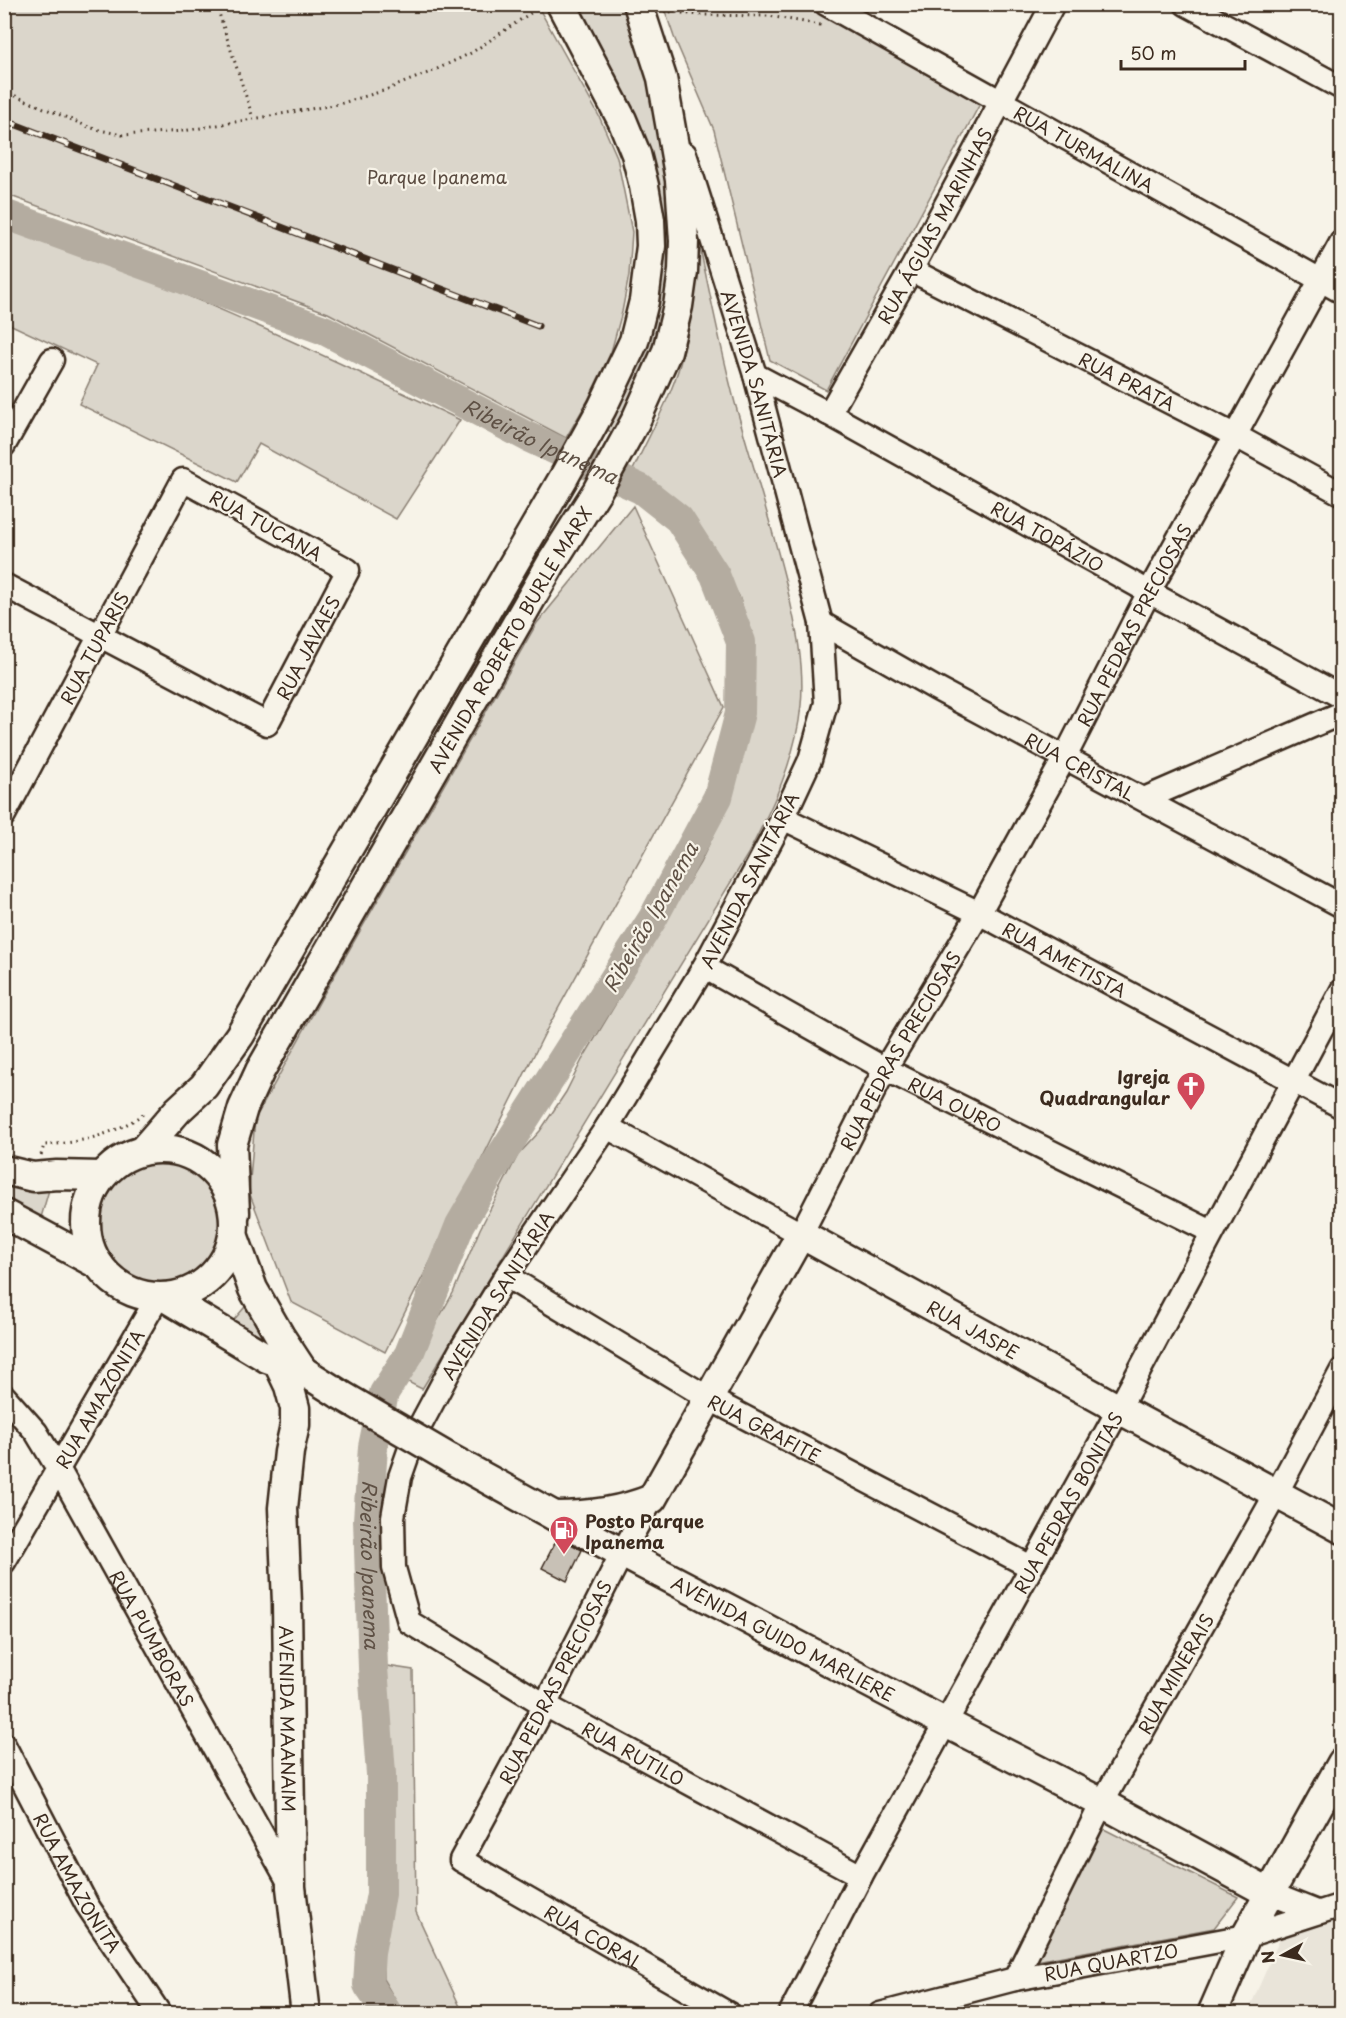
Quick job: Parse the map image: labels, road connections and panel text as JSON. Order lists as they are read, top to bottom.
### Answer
{
  "streets": {
    "main road": [
      "RUA PEDRAS PRECIOSAS",
      "AVENIDA ROBERTO BURLE MARX",
      "RUA JASPE",
      "AVENIDA GUIDO MARLIERE",
      "AVENIDA MAANAIM"
    ],
    "street": [
      "RUA TURMALINA",
      "RUA ÁGUAS MARINHAS",
      "RUA PRATA",
      "AVENIDA SANITÁRIA",
      "RUA TUCANA",
      "RUA TOPÁZIO",
      "RUA JAVAES",
      "RUA TUPARIS",
      "RUA CRISTAL",
      "RUA AMETISTA",
      "RUA OURO",
      "RUA AMAZONITA",
      "RUA GRAFITE",
      "RUA PEDRAS BONITAS",
      "RUA PUMBORAS",
      "RUA MINERAIS",
      "RUA RUTILO",
      "RUA CORAL",
      "RUA QUARTZO"
    ]
  },
  "crossings": [
    ["RUA TURMALINA", "RUA ÁGUAS MARINHAS"],
    ["RUA TURMALINA", "RUA PEDRAS PRECIOSAS"],
    ["RUA ÁGUAS MARINHAS", "RUA PRATA"],
    ["RUA ÁGUAS MARINHAS", "RUA TOPÁZIO"],
    ["RUA PRATA", "RUA PEDRAS PRECIOSAS"],
    ["AVENIDA SANITÁRIA", "RUA TOPÁZIO"],
    ["AVENIDA SANITÁRIA", "AVENIDA ROBERTO BURLE MARX"],
    ["AVENIDA SANITÁRIA", "RUA CRISTAL"],
    ["AVENIDA SANITÁRIA", "RUA AMETISTA"],
    ["AVENIDA SANITÁRIA", "RUA OURO"],
    ["AVENIDA SANITÁRIA", "RUA JASPE"],
    ["AVENIDA SANITÁRIA", "RUA GRAFITE"],
    ["AVENIDA SANITÁRIA", "RUA RUTILO"],
    ["RUA TUCANA", "RUA JAVAES"],
    ["RUA TUCANA", "RUA TUPARIS"],
    ["RUA TOPÁZIO", "RUA PEDRAS PRECIOSAS"],
    ["RUA PEDRAS PRECIOSAS", "RUA CRISTAL"],
    ["RUA PEDRAS PRECIOSAS", "RUA AMETISTA"],
    ["RUA PEDRAS PRECIOSAS", "RUA OURO"],
    ["RUA PEDRAS PRECIOSAS", "RUA JASPE"],
    ["RUA PEDRAS PRECIOSAS", "RUA GRAFITE"],
    ["RUA PEDRAS PRECIOSAS", "AVENIDA GUIDO MARLIERE"],
    ["RUA PEDRAS PRECIOSAS", "RUA RUTILO"],
    ["RUA PEDRAS PRECIOSAS", "RUA CORAL"],
    ["AVENIDA ROBERTO BURLE MARX", "RUA AMAZONITA"],
    ["AVENIDA ROBERTO BURLE MARX", "AVENIDA GUIDO MARLIERE"],
    ["RUA JAVAES", "RUA TUPARIS"],
    ["RUA AMETISTA", "RUA PEDRAS BONITAS"],
    ["RUA OURO", "RUA PEDRAS BONITAS"],
    ["RUA JASPE", "RUA PEDRAS BONITAS"],
    ["RUA JASPE", "RUA MINERAIS"],
    ["RUA AMAZONITA", "RUA PUMBORAS"],
    ["RUA AMAZONITA", "AVENIDA GUIDO MARLIERE"],
    ["RUA GRAFITE", "RUA PEDRAS BONITAS"],
    ["RUA PEDRAS BONITAS", "AVENIDA GUIDO MARLIERE"],
    ["RUA PEDRAS BONITAS", "RUA RUTILO"],
    ["RUA PUMBORAS", "AVENIDA MAANAIM"],
    ["AVENIDA GUIDO MARLIERE", "RUA MINERAIS"],
    ["AVENIDA GUIDO MARLIERE", "AVENIDA MAANAIM"],
    ["RUA MINERAIS", "RUA QUARTZO"]
  ],
  "water": ["Ribeirão Ipanema"],
  "parks": ["Parque Ipanema"],
  "places": {
    "church": ["Igreja Quadrangular"],
    "fuel station": ["Posto Parque Ipanema"]
  },
  "scale_bar": "50 m",
  "north": "left"
}
